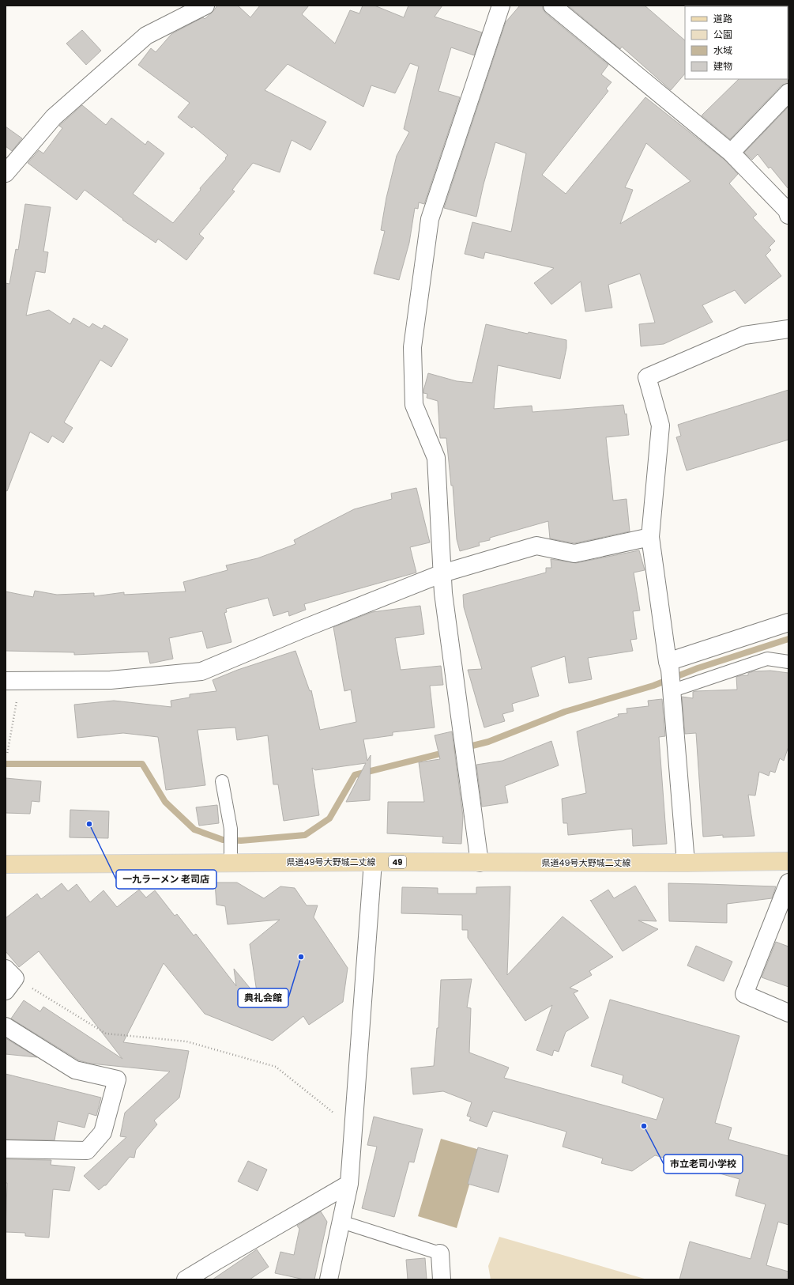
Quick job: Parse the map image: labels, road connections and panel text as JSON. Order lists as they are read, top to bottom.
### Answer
{
  "streets": {
    "main road": ["県道49号大野城二丈線", "49"]
  },
  "places": ["一九ラーメン 老司店", "典礼会館", "市立老司小学校"],
  "legend": [
    "道路",
    "公園",
    "水域",
    "建物"
  ]
}
